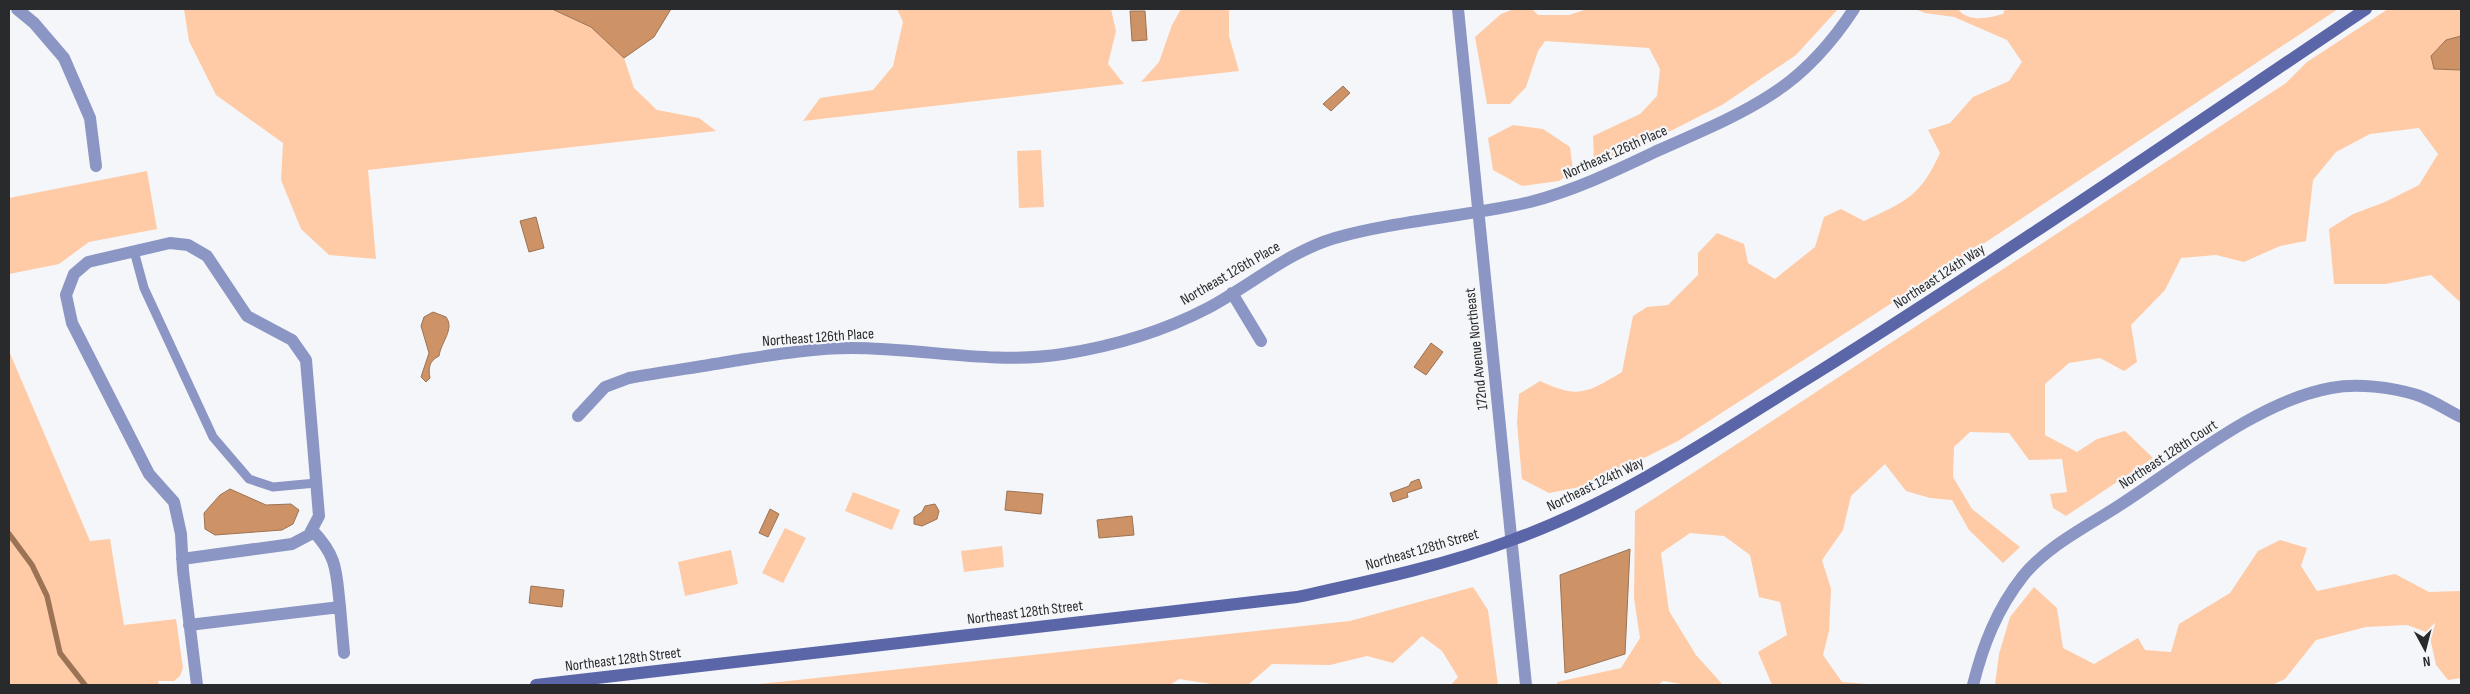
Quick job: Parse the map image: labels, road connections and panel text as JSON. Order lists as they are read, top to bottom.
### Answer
{
  "streets": {
    "street": [
      "Northeast 126th Place",
      "Northeast 124th Way",
      "172nd Avenue Northeast",
      "Northeast 128th Court",
      "Northeast 128th Street"
    ]
  },
  "crossings": [
    ["Northeast 126th Place", "172nd Avenue Northeast"],
    ["Northeast 124th Way", "172nd Avenue Northeast"],
    ["Northeast 124th Way", "Northeast 128th Street"],
    ["172nd Avenue Northeast", "Northeast 128th Street"]
  ],
  "north": "bottom"
}
